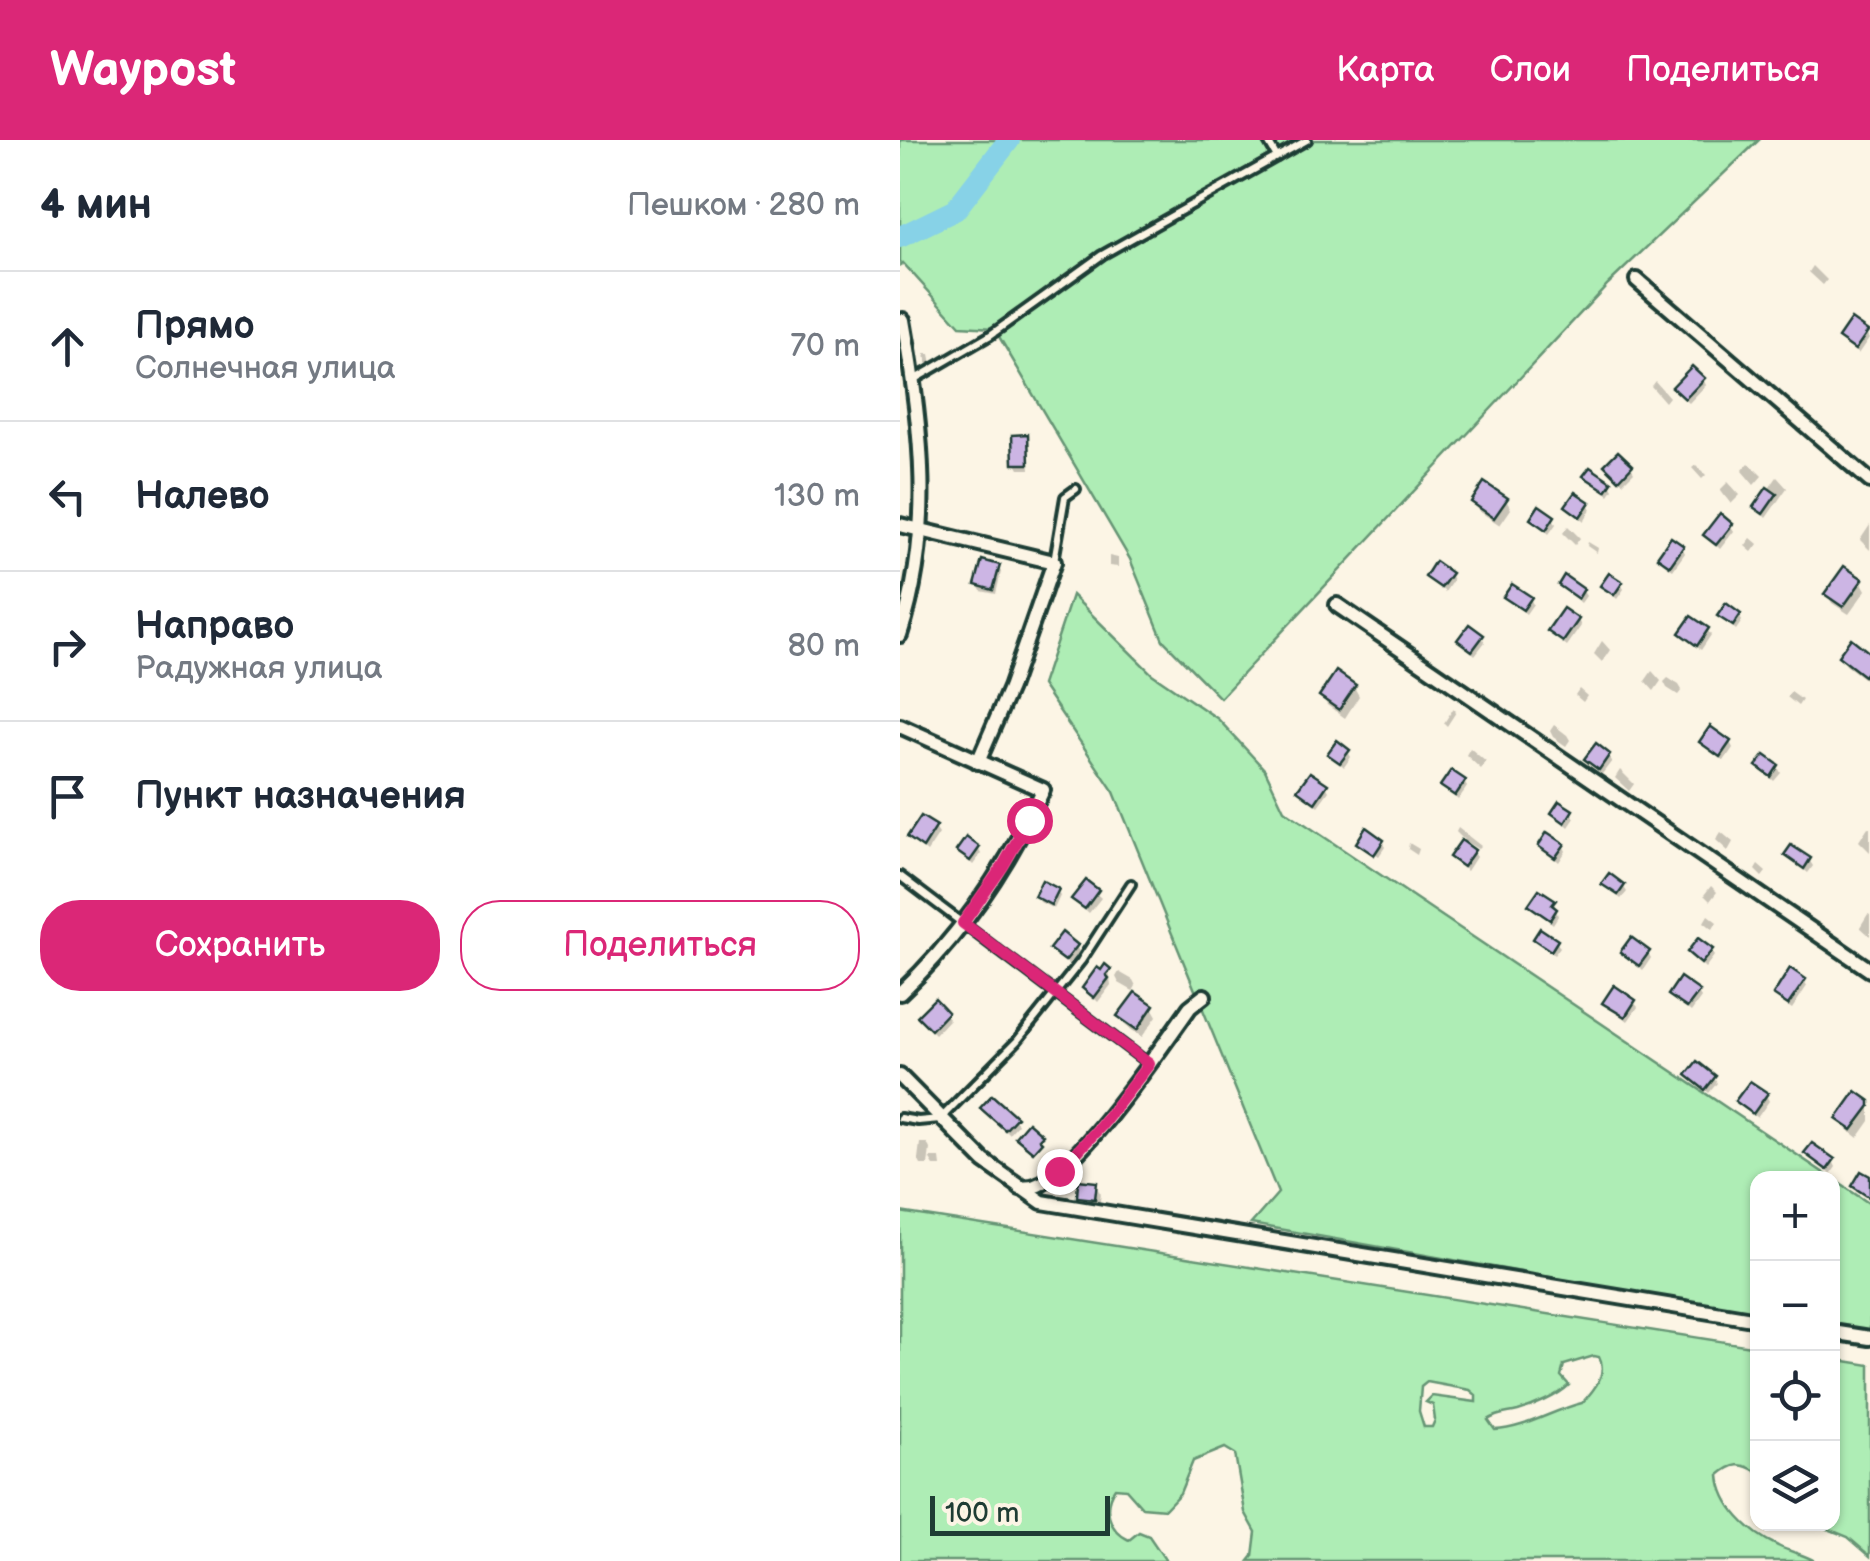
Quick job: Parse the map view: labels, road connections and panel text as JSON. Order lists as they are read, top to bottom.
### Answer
{
  "scale_bar": "100 m",
  "page": {
    "header": "Waypost",
    "nav": ["Карта", "Слои", "Поделиться"],
    "heading": ["4 мин", "Пешком · 280 m"],
    "list": [
      ["Прямо", "Солнечная улица", "70 m"],
      ["Налево", "130 m"],
      ["Направо", "Радужная улица", "80 m"],
      "Пункт назначения"
    ],
    "buttons": ["Сохранить", "Поделиться"],
    "map_buttons": ["+", "−"],
    "scale": "100 m"
  }
}
